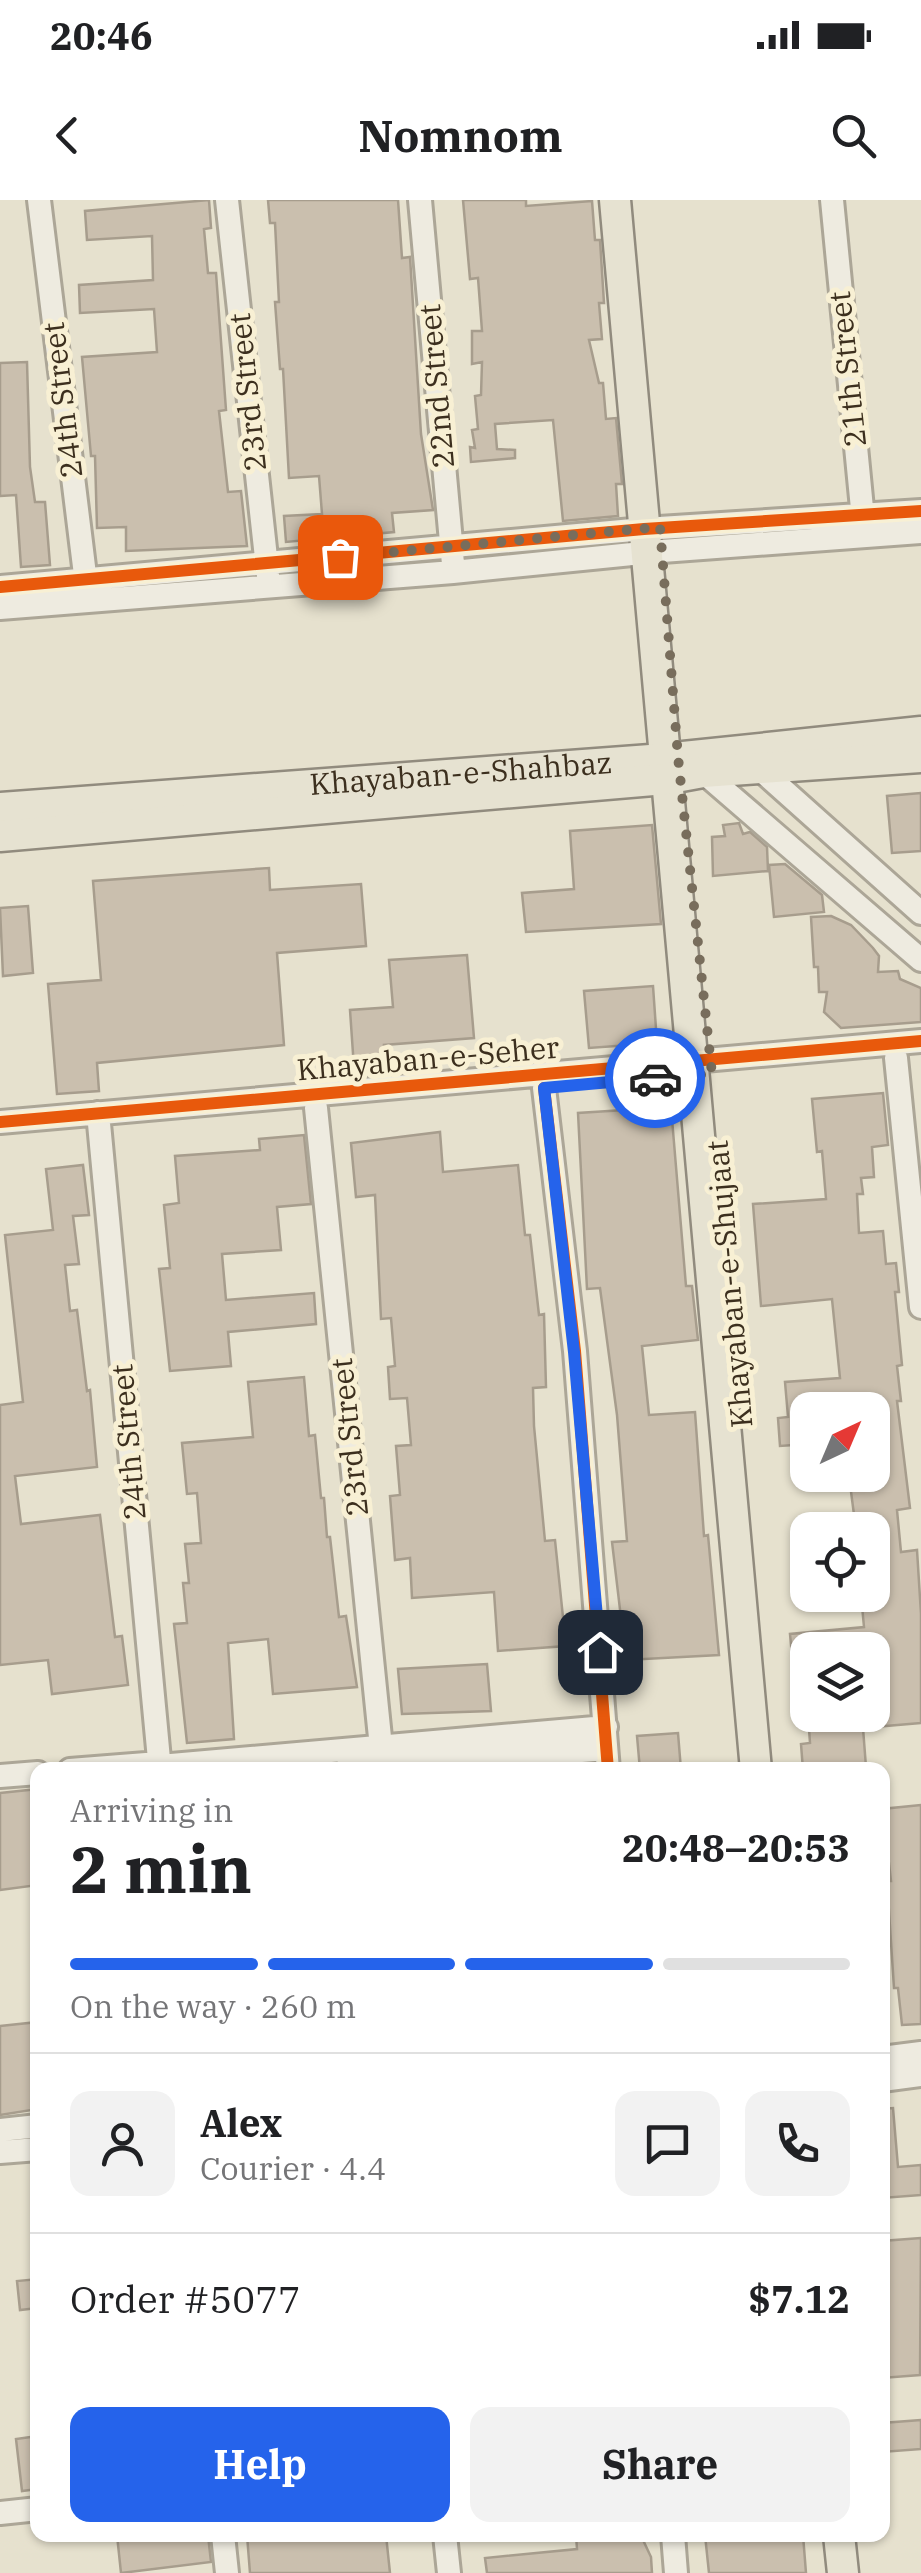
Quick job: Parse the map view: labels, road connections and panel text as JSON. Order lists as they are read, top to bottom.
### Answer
{
  "streets": {
    "main road": ["Khayaban-e-Shahbaz", "Khayaban-e-Shujaat"],
    "street": [
      "21th Street",
      "22nd Street",
      "23rd Street",
      "24th Street",
      "Khayaban-e-Seher"
    ]
  },
  "crossings": [
    ["23rd Street", "Khayaban-e-Seher"],
    ["24th Street", "Khayaban-e-Seher"],
    ["Khayaban-e-Seher", "Khayaban-e-Shujaat"]
  ],
  "north": "top right",
  "page": {
    "status": "20:46",
    "header": "Nomnom",
    "heading": ["2 min", "Arriving in", "20:48–20:53"],
    "panel": [
      "Alex",
      "Courier · 4.4",
      "Order #5077",
      "$7.12"
    ],
    "bar": "On the way · 260 m",
    "buttons": ["Help", "Share"]
  }
}
